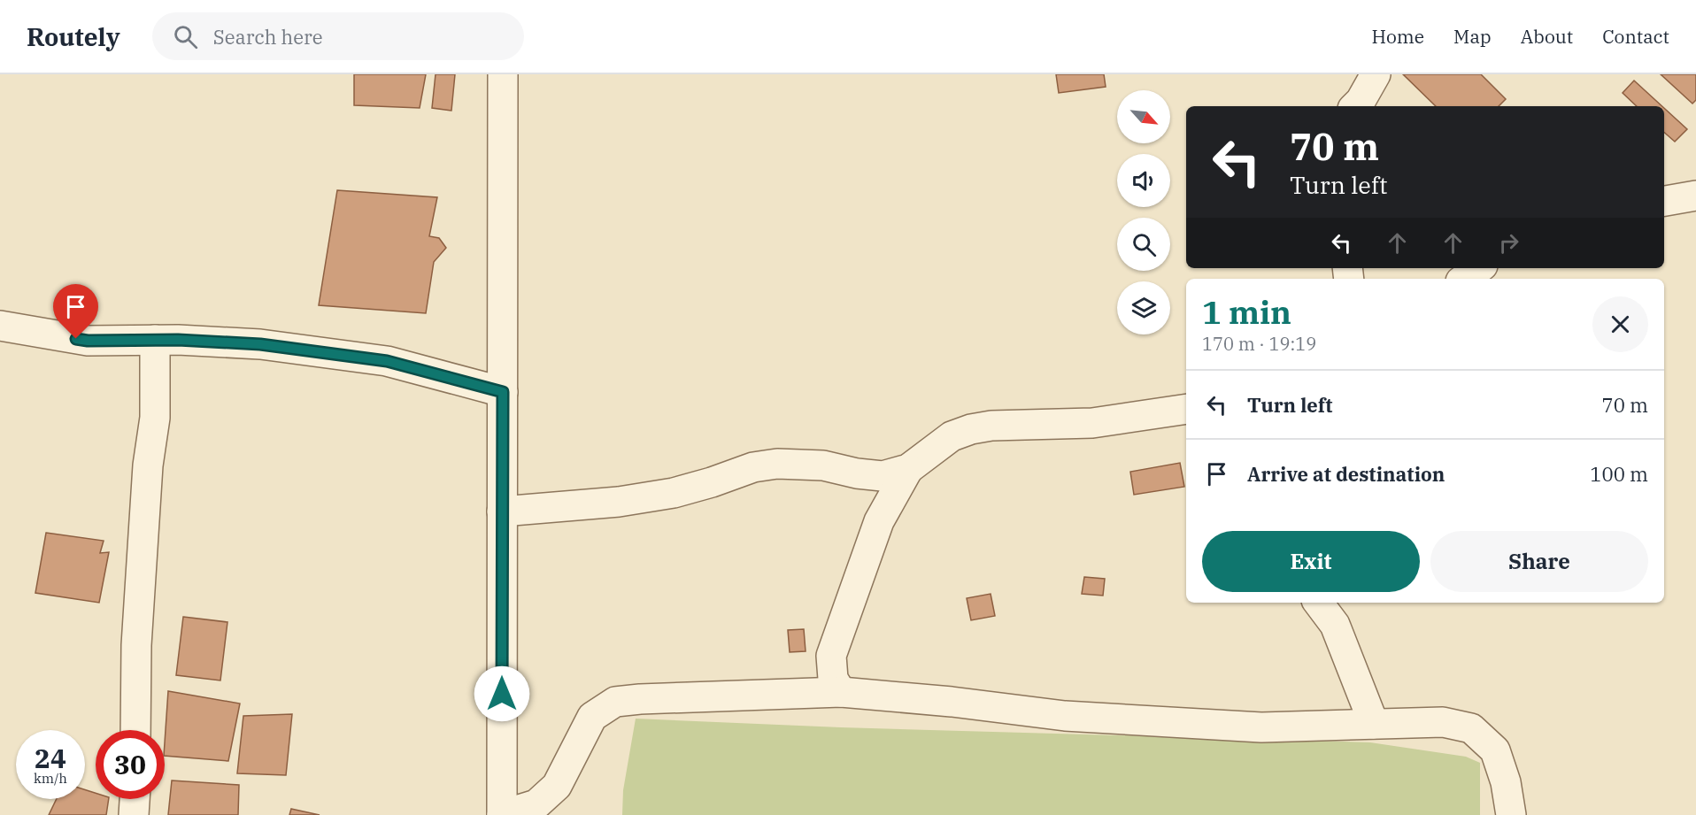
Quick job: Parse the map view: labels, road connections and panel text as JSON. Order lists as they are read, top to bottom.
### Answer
{
  "north": "bottom right",
  "page": {
    "header": "Routely",
    "search": "Search here",
    "nav": [
      "Home",
      "Map",
      "About",
      "Contact"
    ],
    "turn": ["70 m", "Turn left"],
    "heading": ["1 min", "170 m · 19:19"],
    "list": [
      {
        "name": "Turn left",
        "value": "70 m"
      },
      {
        "name": "Arrive at destination",
        "value": "100 m"
      }
    ],
    "buttons": ["Exit", "Share"],
    "speed": "24 km/h",
    "limit": "30"
  }
}
